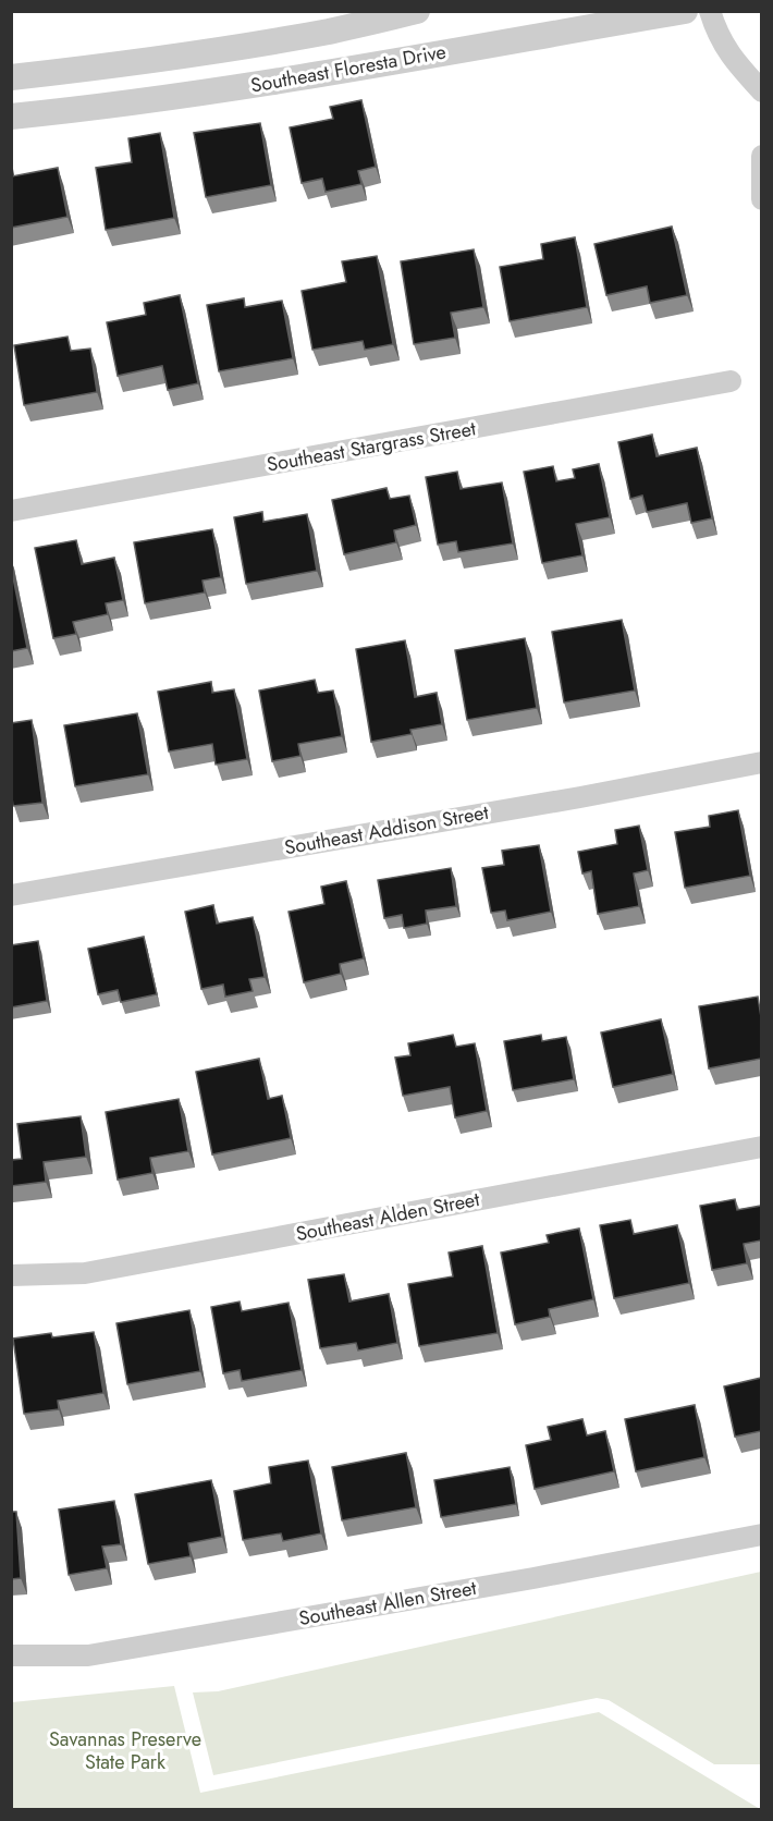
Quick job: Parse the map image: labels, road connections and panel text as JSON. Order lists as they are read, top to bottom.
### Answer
{
  "streets": {
    "street": [
      "Southeast Floresta Drive",
      "Southeast Stargrass Street",
      "Southeast Addison Street",
      "Southeast Alden Street",
      "Southeast Allen Street"
    ]
  },
  "parks": ["Savannas Preserve State Park"]
}
